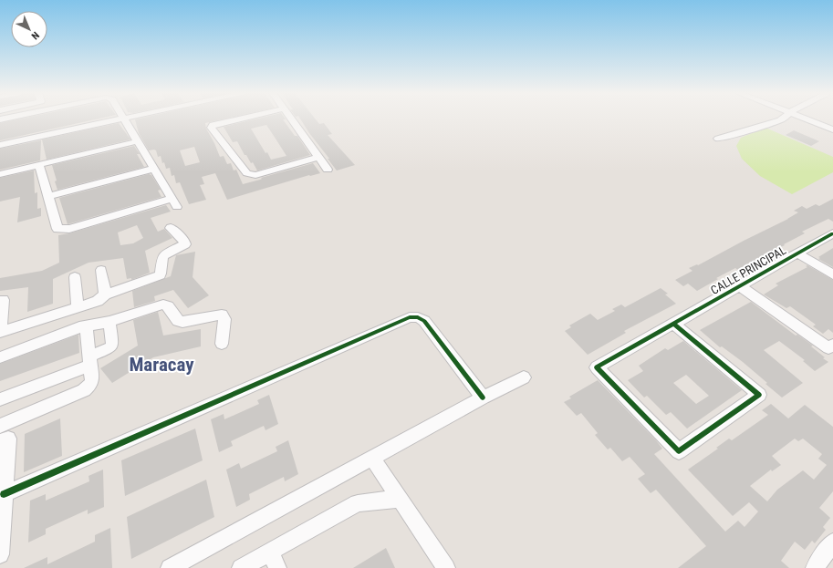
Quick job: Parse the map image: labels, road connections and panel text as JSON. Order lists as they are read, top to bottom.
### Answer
{
  "streets": {
    "street": ["CALLE PRINCIPAL"]
  },
  "districts": ["Maracay"],
  "north": "bottom right"
}
